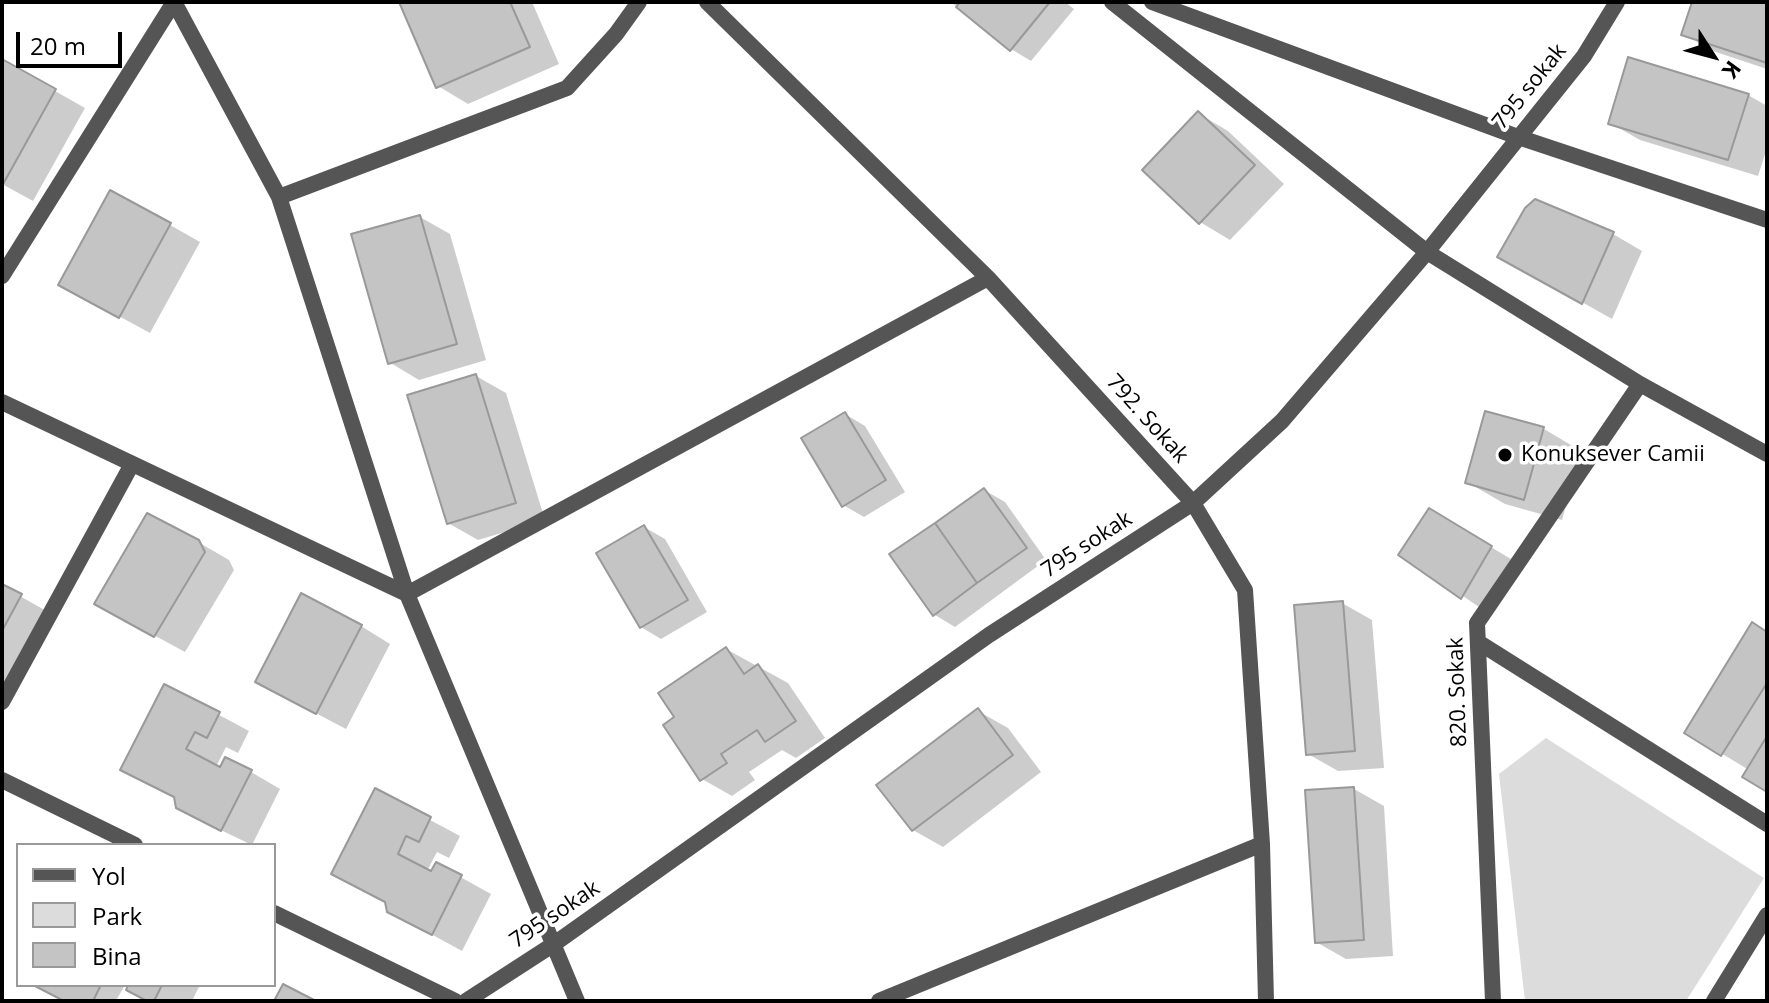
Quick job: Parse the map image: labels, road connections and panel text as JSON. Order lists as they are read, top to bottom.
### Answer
{
  "streets": {
    "street": ["795 sokak", "792. Sokak", "820. Sokak"]
  },
  "crossings": [
    ["795 sokak", "792. Sokak"]
  ],
  "places": ["Konuksever Camii"],
  "legend": ["Yol", "Park", "Bina"],
  "scale_bar": "20 m",
  "north": "bottom right"
}
